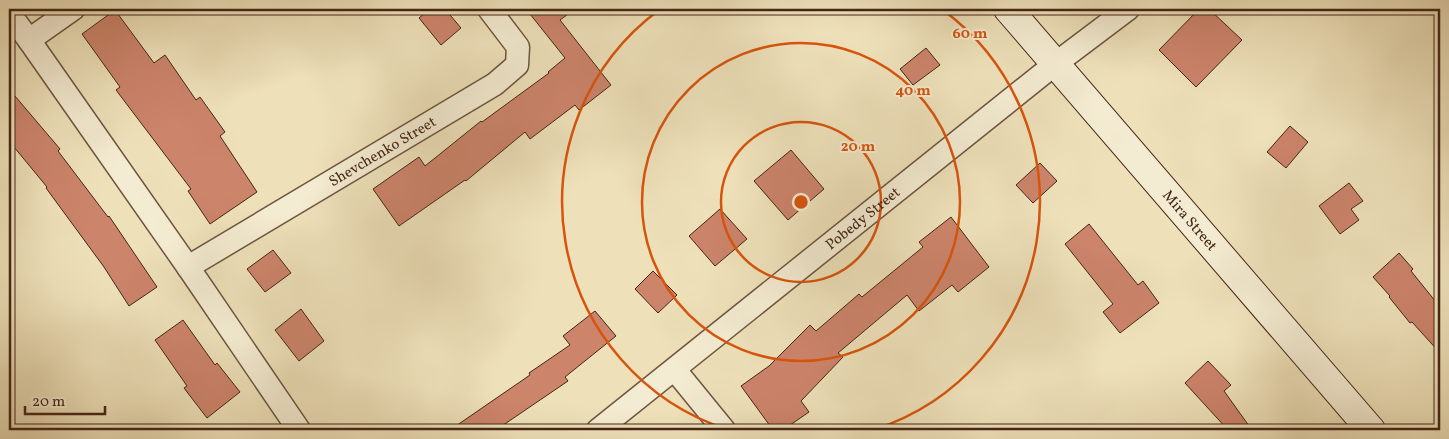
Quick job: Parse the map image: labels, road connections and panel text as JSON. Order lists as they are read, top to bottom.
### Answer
{
  "streets": {
    "main road": ["Mira Street"],
    "street": ["Shevchenko Street", "Pobedy Street"]
  },
  "crossings": [
    ["Pobedy Street", "Mira Street"]
  ],
  "scale_bar": "20 m",
  "rings": ["60 m", "40 m", "20 m"]
}
